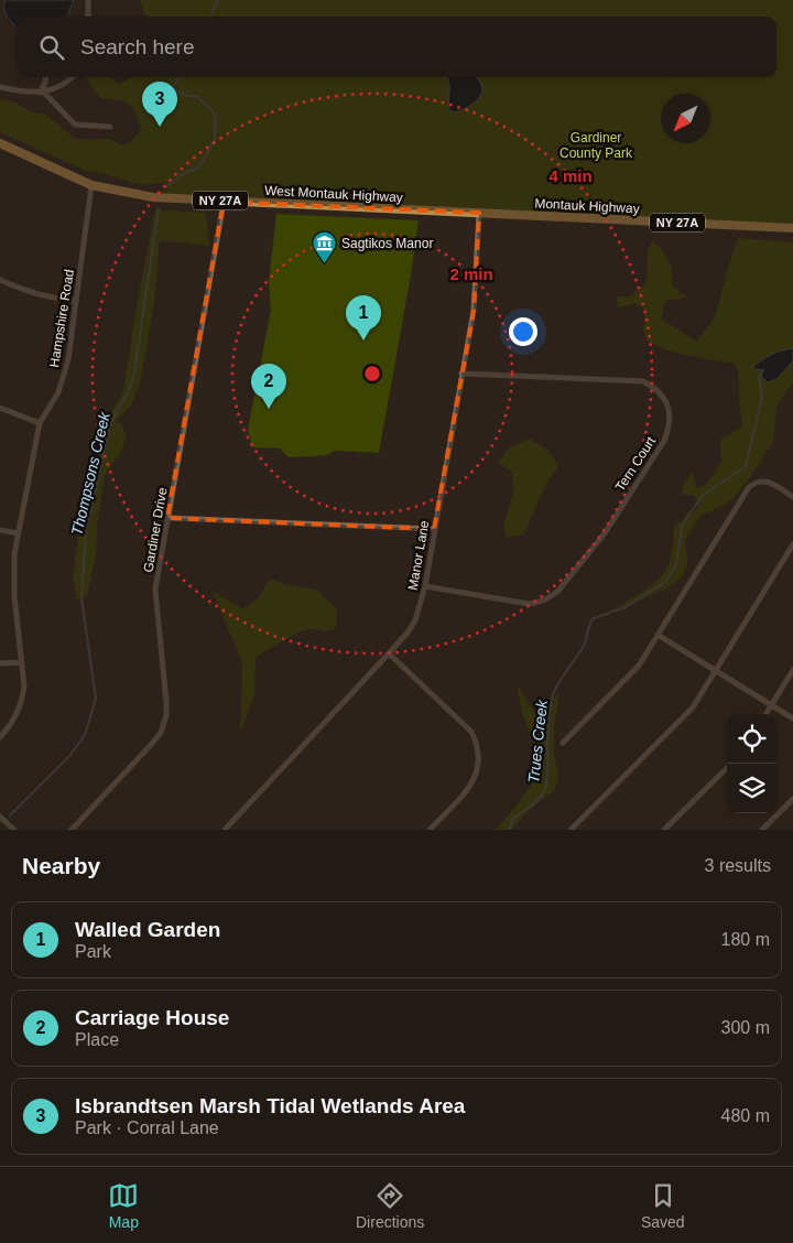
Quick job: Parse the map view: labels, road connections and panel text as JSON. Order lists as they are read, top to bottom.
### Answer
{
  "streets": {
    "main road": ["West Montauk Highway", "NY 27A", "Montauk Highway"],
    "street": [
      "Hampshire Road",
      "Tern Court",
      "Gardiner Drive",
      "Manor Lane"
    ]
  },
  "crossings": [
    ["West Montauk Highway", "Montauk Highway"],
    ["West Montauk Highway", "Hampshire Road"],
    ["West Montauk Highway", "Gardiner Drive"],
    ["West Montauk Highway", "Manor Lane"],
    ["Montauk Highway", "Manor Lane"],
    ["Tern Court", "Manor Lane"]
  ],
  "water": ["Thompsons Creek", "Trues Creek"],
  "parks": ["Gardiner County Park"],
  "places": {
    "museum": ["Sagtikos Manor"]
  },
  "north": "bottom left",
  "page": {
    "search": "Search here",
    "pins": ["3", "1", "2"],
    "heading": ["Nearby", "3 results"],
    "list": [
      {
        "mark": "1",
        "name": "Walled Garden",
        "note": "Park",
        "value": "180 m"
      },
      {
        "mark": "2",
        "name": "Carriage House",
        "note": "Place",
        "value": "300 m"
      },
      {
        "mark": "3",
        "name": "Isbrandtsen Marsh Tidal Wetlands Area",
        "note": "Park · Corral Lane",
        "value": "480 m"
      }
    ],
    "nav": ["Map", "Directions", "Saved"]
  },
  "rings": ["4 min", "2 min"]
}
